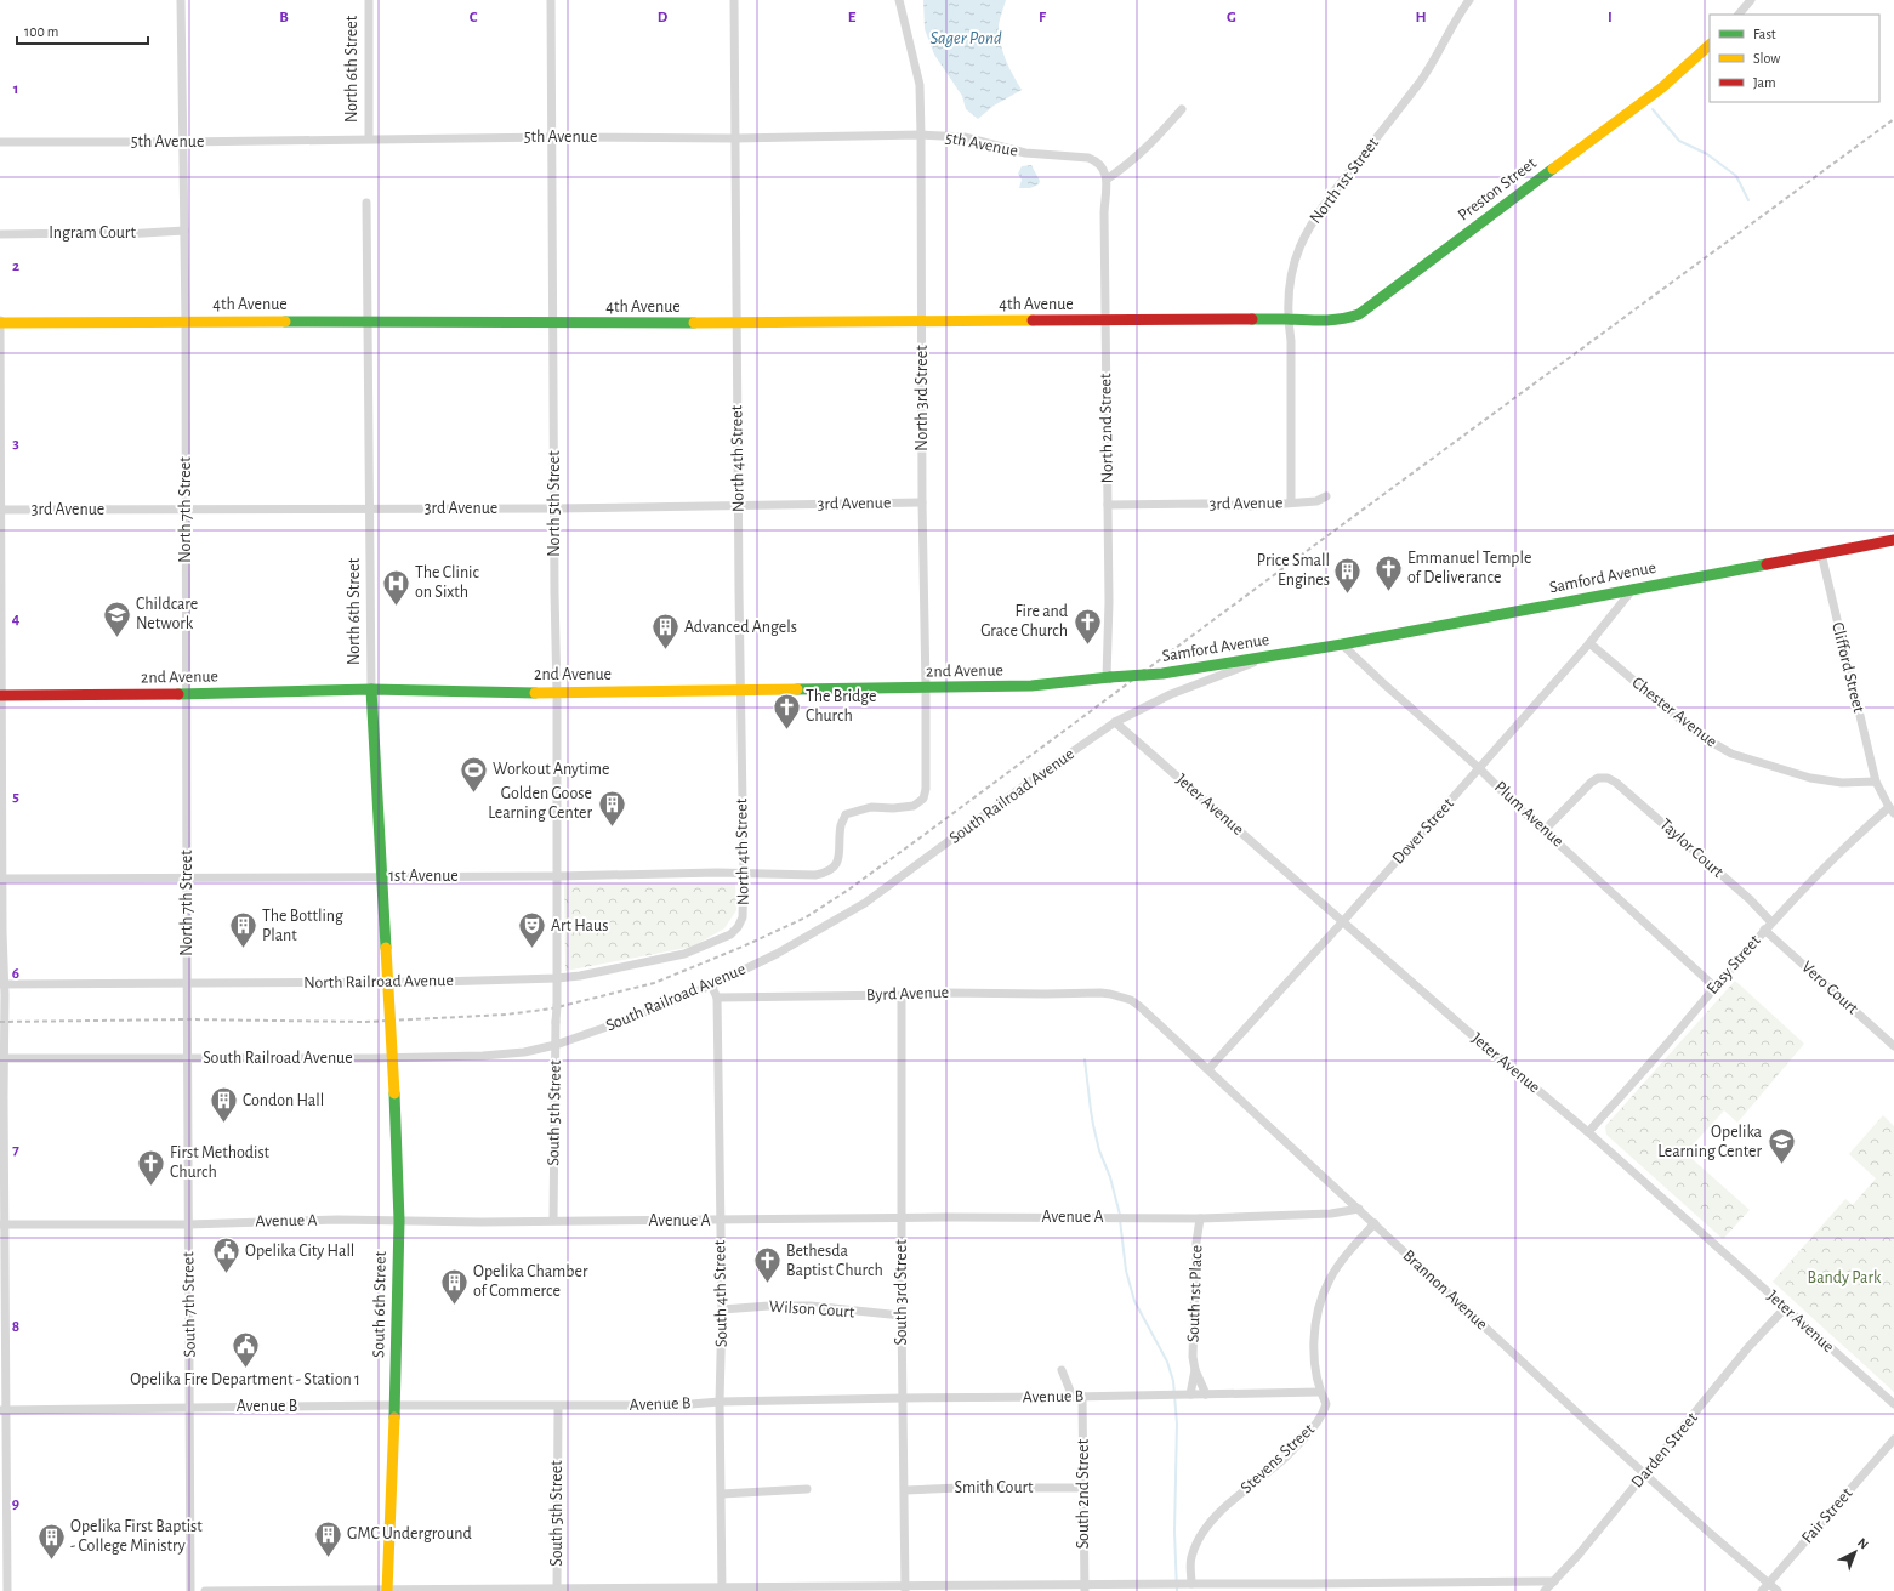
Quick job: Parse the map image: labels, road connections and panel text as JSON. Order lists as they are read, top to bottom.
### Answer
{
  "streets": {
    "street": [
      "North 6th Street",
      "5th Avenue",
      "North 1st Street",
      "Preston Street",
      "Ingram Court",
      "4th Avenue",
      "North 3rd Street",
      "North 2nd Street",
      "North 4th Street",
      "North 5th Street",
      "3rd Avenue",
      "North 7th Street",
      "Samford Avenue",
      "Clifford Street",
      "2nd Avenue",
      "Chester Avenue",
      "South Railroad Avenue",
      "Jeter Avenue",
      "Plum Avenue",
      "Dover Street",
      "Taylor Court",
      "1st Avenue",
      "Easy Street",
      "North Railroad Avenue",
      "Vero Court",
      "Byrd Avenue",
      "South 5th Street",
      "Avenue A",
      "Brannon Avenue",
      "South 3rd Street",
      "South 4th Street",
      "South 1st Place",
      "South 7th Street",
      "South 6th Street",
      "Wilson Court",
      "Avenue B",
      "Darden Street",
      "Stevens Street",
      "Smith Court",
      "South 2nd Street",
      "Fair Street"
    ]
  },
  "crossings": [
    ["North 6th Street", "5th Avenue"],
    ["North 6th Street", "4th Avenue"],
    ["North 6th Street", "3rd Avenue"],
    ["North 6th Street", "2nd Avenue"],
    ["North 6th Street", "1st Avenue"],
    ["North 6th Street", "South 6th Street"],
    ["5th Avenue", "North 3rd Street"],
    ["5th Avenue", "North 2nd Street"],
    ["5th Avenue", "North 4th Street"],
    ["5th Avenue", "North 5th Street"],
    ["5th Avenue", "North 7th Street"],
    ["North 1st Street", "Preston Street"],
    ["North 1st Street", "4th Avenue"],
    ["North 1st Street", "3rd Avenue"],
    ["Preston Street", "4th Avenue"],
    ["Ingram Court", "North 7th Street"],
    ["4th Avenue", "North 3rd Street"],
    ["4th Avenue", "North 2nd Street"],
    ["4th Avenue", "North 4th Street"],
    ["4th Avenue", "North 5th Street"],
    ["4th Avenue", "North 7th Street"],
    ["North 3rd Street", "3rd Avenue"],
    ["North 3rd Street", "2nd Avenue"],
    ["North 3rd Street", "1st Avenue"],
    ["North 2nd Street", "3rd Avenue"],
    ["North 2nd Street", "2nd Avenue"],
    ["North 4th Street", "3rd Avenue"],
    ["North 4th Street", "2nd Avenue"],
    ["North 4th Street", "1st Avenue"],
    ["North 4th Street", "North Railroad Avenue"],
    ["North 5th Street", "3rd Avenue"],
    ["North 5th Street", "2nd Avenue"],
    ["North 5th Street", "1st Avenue"],
    ["North 5th Street", "North Railroad Avenue"],
    ["North 5th Street", "South 5th Street"],
    ["3rd Avenue", "North 7th Street"],
    ["North 7th Street", "2nd Avenue"],
    ["North 7th Street", "1st Avenue"],
    ["North 7th Street", "North Railroad Avenue"],
    ["North 7th Street", "South 7th Street"],
    ["Samford Avenue", "Clifford Street"],
    ["Samford Avenue", "2nd Avenue"],
    ["Samford Avenue", "South Railroad Avenue"],
    ["Samford Avenue", "Plum Avenue"],
    ["Samford Avenue", "Dover Street"],
    ["Clifford Street", "Chester Avenue"],
    ["Chester Avenue", "Dover Street"],
    ["South Railroad Avenue", "Jeter Avenue"],
    ["South Railroad Avenue", "South 5th Street"],
    ["South Railroad Avenue", "South 7th Street"],
    ["Jeter Avenue", "Dover Street"],
    ["Jeter Avenue", "Easy Street"],
    ["Jeter Avenue", "Darden Street"],
    ["Plum Avenue", "Dover Street"],
    ["Plum Avenue", "Taylor Court"],
    ["Plum Avenue", "Easy Street"],
    ["Dover Street", "Brannon Avenue"],
    ["Taylor Court", "Easy Street"],
    ["Easy Street", "Vero Court"],
    ["Byrd Avenue", "Brannon Avenue"],
    ["Byrd Avenue", "South 3rd Street"],
    ["Byrd Avenue", "South 4th Street"],
    ["South 5th Street", "Avenue A"],
    ["South 5th Street", "Avenue B"],
    ["Avenue A", "Brannon Avenue"],
    ["Avenue A", "South 3rd Street"],
    ["Avenue A", "South 4th Street"],
    ["Avenue A", "South 1st Place"],
    ["Avenue A", "South 7th Street"],
    ["Avenue A", "South 6th Street"],
    ["Brannon Avenue", "Darden Street"],
    ["Brannon Avenue", "Stevens Street"],
    ["Brannon Avenue", "Fair Street"],
    ["South 3rd Street", "Wilson Court"],
    ["South 3rd Street", "Avenue B"],
    ["South 3rd Street", "Smith Court"],
    ["South 4th Street", "Wilson Court"],
    ["South 4th Street", "Avenue B"],
    ["South 1st Place", "Avenue B"],
    ["South 7th Street", "Avenue B"],
    ["South 6th Street", "Avenue B"],
    ["Avenue B", "Stevens Street"],
    ["Avenue B", "South 2nd Street"],
    ["Smith Court", "South 2nd Street"]
  ],
  "water": ["Sager Pond"],
  "parks": ["Bandy Park"],
  "places": {
    "church": [
      "Emmanuel Temple of Deliverance",
      "Fire and Grace Church",
      "The Bridge Church",
      "First Methodist Church",
      "Bethesda Baptist Church"
    ],
    "building": [
      "Price Small Engines",
      "Advanced Angels",
      "Golden Goose Learning Center",
      "The Bottling Plant",
      "Condon Hall",
      "Opelika Chamber of Commerce",
      "GMC Underground",
      "Opelika First Baptist - College Ministry"
    ],
    "hospital": ["The Clinic on Sixth"],
    "school or university": ["Childcare Network", "Opelika Learning Center"],
    "sports": ["Workout Anytime"],
    "theatre": ["Art Haus"],
    "public building": ["Opelika City Hall", "Opelika Fire Department - Station 1"]
  },
  "legend": ["Fast", "Slow", "Jam"],
  "scale_bar": "100 m",
  "north": "top right",
  "grid": {
    "columns": [
      "B",
      "C",
      "D",
      "E",
      "F",
      "G",
      "H",
      "I"
    ],
    "rows": [
      "1",
      "2",
      "3",
      "4",
      "5",
      "6",
      "7",
      "8",
      "9"
    ]
  }
}
